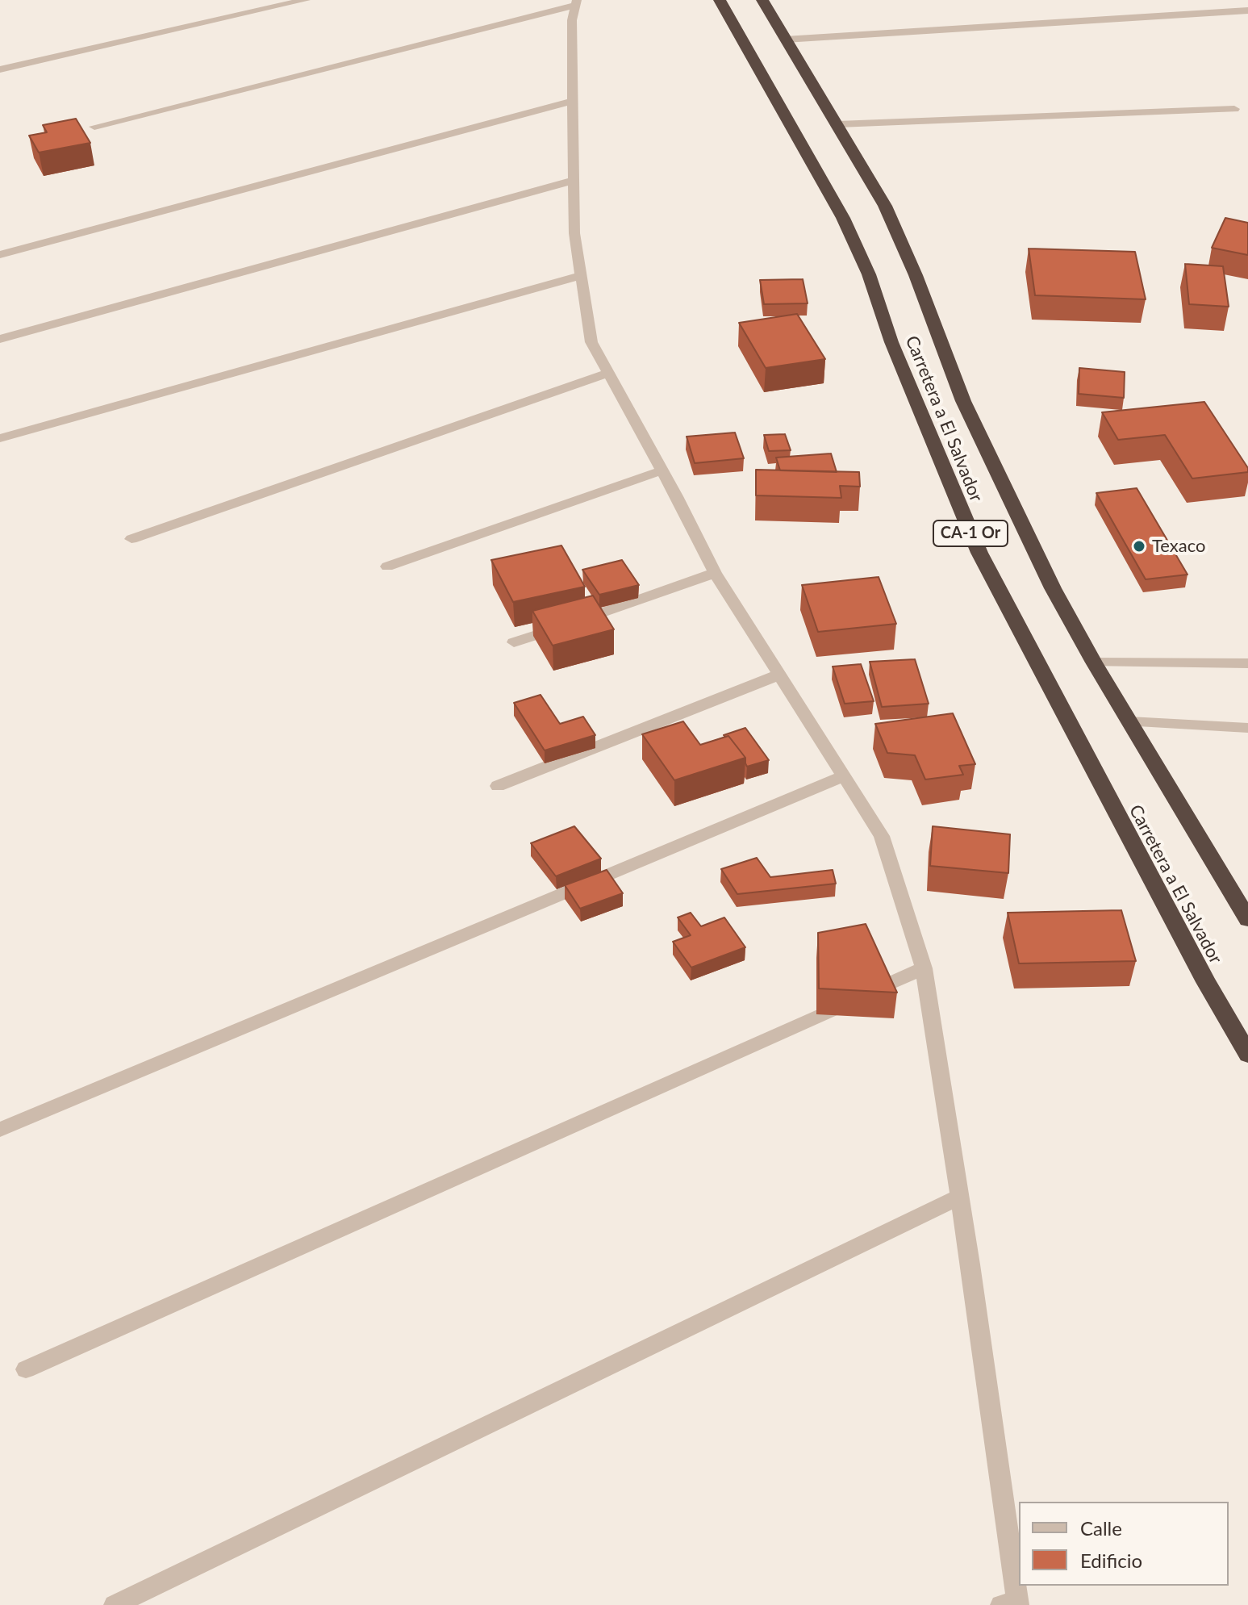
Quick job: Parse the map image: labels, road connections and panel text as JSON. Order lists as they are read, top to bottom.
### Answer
{
  "streets": {
    "highway": ["Carretera a El Salvador", "CA-1 Or"]
  },
  "places": ["Texaco"],
  "legend": ["Calle", "Edificio"]
}
